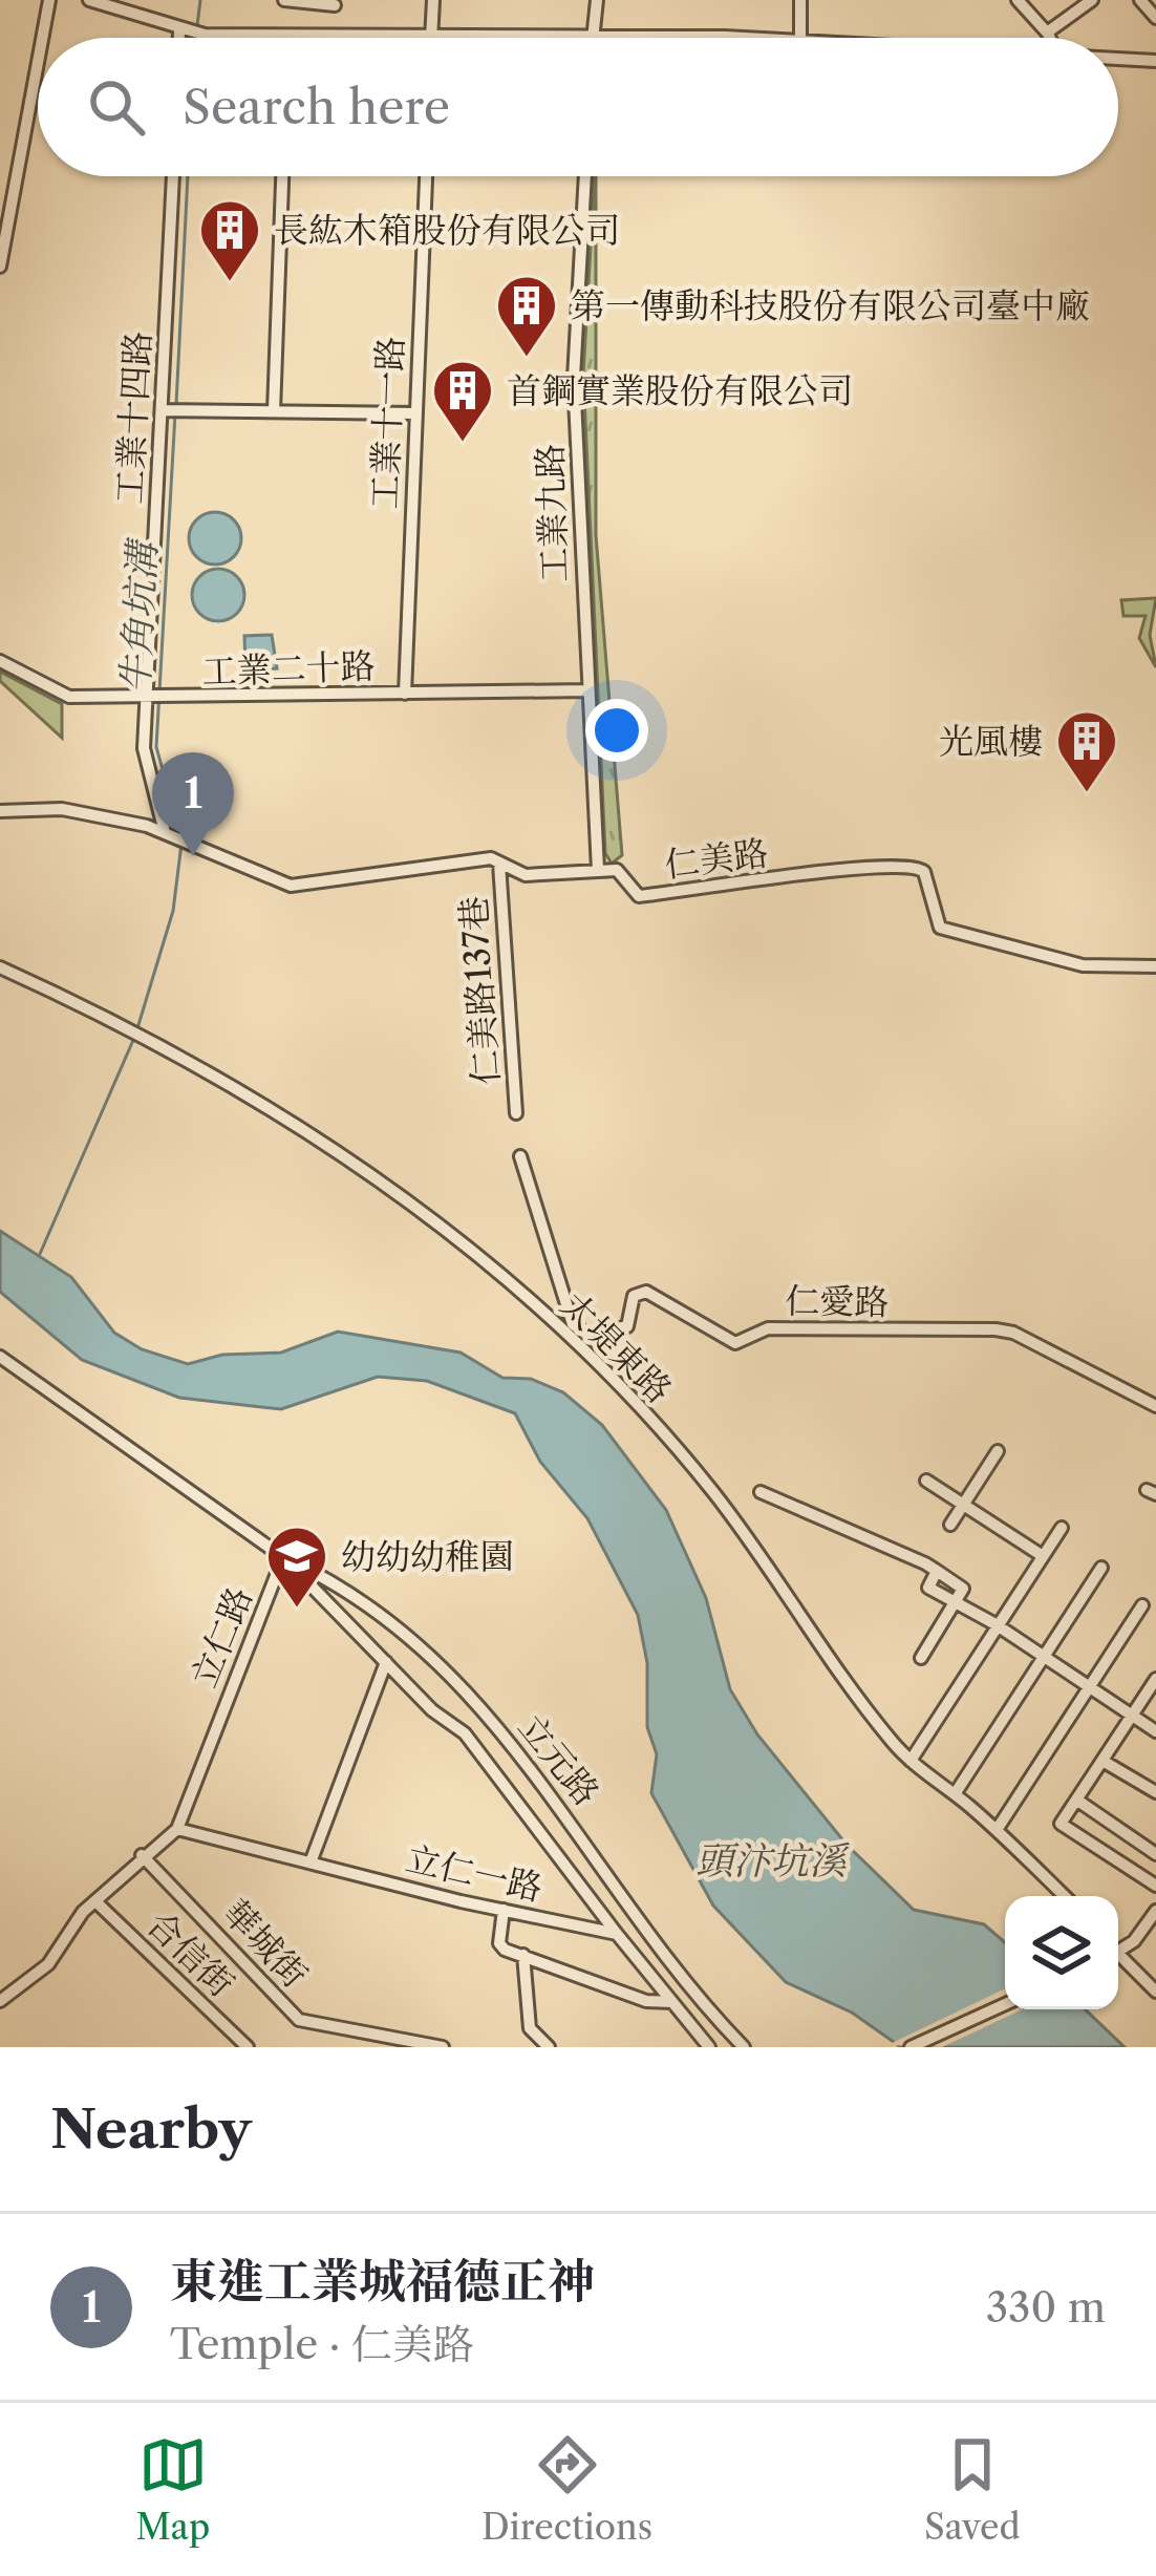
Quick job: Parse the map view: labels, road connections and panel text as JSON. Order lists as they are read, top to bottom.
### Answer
{
  "streets": {
    "street": [
      "工業十四路",
      "工業十一路",
      "工業九路",
      "工業二十路",
      "仁美路",
      "仁美路137巷",
      "仁愛路",
      "太堤東路",
      "立仁路",
      "立元路",
      "立仁一路",
      "華城街",
      "合信街"
    ]
  },
  "crossings": [
    ["工業十四路", "工業二十路"],
    ["工業十一路", "工業二十路"],
    ["工業九路", "工業二十路"],
    ["工業九路", "仁美路"],
    ["立仁路", "立元路"],
    ["立仁路", "立仁一路"]
  ],
  "water": ["牛角坑溝", "頭汴坑溪"],
  "places": {
    "building": [
      "長紘木箱股份有限公司",
      "第一傳動科技股份有限公司臺中廠",
      "首鋼實業股份有限公司",
      "光風樓"
    ],
    "school or university": ["幼幼幼稚園"]
  },
  "page": {
    "search": "Search here",
    "pins": "1",
    "heading": "Nearby",
    "list": [
      {
        "mark": "1",
        "name": "東進工業城福德正神",
        "note": "Temple · 仁美路",
        "value": "330 m"
      }
    ],
    "nav": ["Map", "Directions", "Saved"]
  }
}
